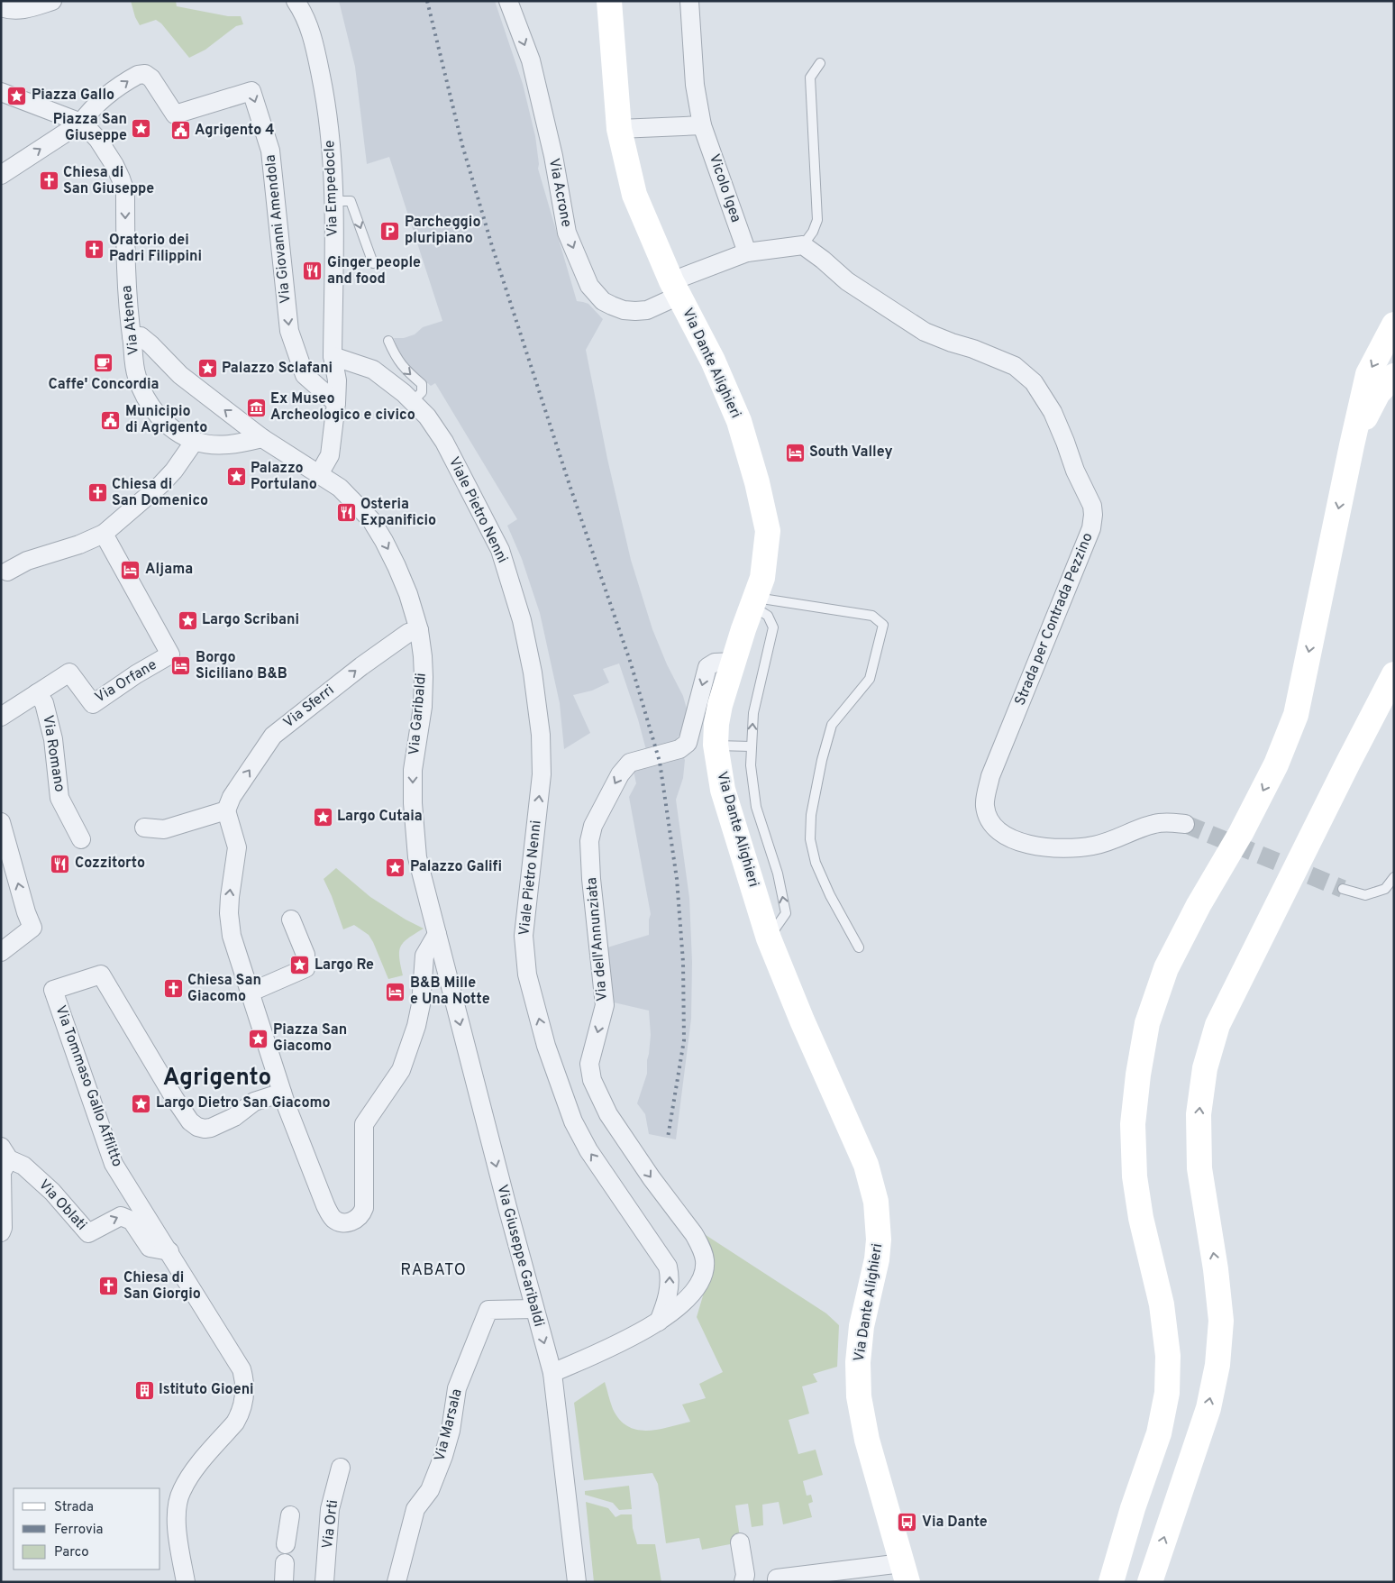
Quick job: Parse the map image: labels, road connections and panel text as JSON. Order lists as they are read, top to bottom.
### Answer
{
  "streets": {
    "main road": ["Via Dante Alighieri"],
    "street": [
      "Via Empedocle",
      "Vicolo Igea",
      "Via Acrone",
      "Via Giovanni Amendola",
      "Via Atenea",
      "Viale Pietro Nenni",
      "Strada per Contrada Pezzino",
      "Via Orfane",
      "Via Sferri",
      "Via Garibaldi",
      "Via Romano",
      "Via dell'Annunziata",
      "Via Tommaso Gallo Afflitto",
      "Via Oblati",
      "Via Giuseppe Garibaldi",
      "Via Marsala",
      "Via Orti"
    ]
  },
  "crossings": [
    ["Via Empedocle", "Via Giovanni Amendola"],
    ["Via Empedocle", "Viale Pietro Nenni"],
    ["Via Empedocle", "Via Garibaldi"],
    ["Via Acrone", "Via Dante Alighieri"],
    ["Via Giovanni Amendola", "Via Atenea"],
    ["Via Atenea", "Via Garibaldi"],
    ["Via Dante Alighieri", "Via dell'Annunziata"],
    ["Viale Pietro Nenni", "Via dell'Annunziata"],
    ["Via Orfane", "Via Romano"],
    ["Via Sferri", "Via Garibaldi"],
    ["Via Garibaldi", "Via Giuseppe Garibaldi"],
    ["Via Tommaso Gallo Afflitto", "Via Oblati"],
    ["Via Giuseppe Garibaldi", "Via Marsala"]
  ],
  "one_way": [
    "Via Acrone",
    "Via Atenea",
    "Viale Pietro Nenni",
    "Via Sferri",
    "Via dell'Annunziata",
    "Via Oblati",
    "Via Giuseppe Garibaldi"
  ],
  "districts": ["Agrigento", "RABATO"],
  "places": {
    "place": [
      "Piazza Gallo",
      "Piazza San Giuseppe",
      "Palazzo Sclafani",
      "Palazzo Portulano",
      "Largo Scribani",
      "Largo Cutaia",
      "Palazzo Galifi",
      "Largo Re",
      "Piazza San Giacomo",
      "Largo Dietro San Giacomo"
    ],
    "public building": ["Agrigento 4", "Municipio di Agrigento"],
    "church": [
      "Chiesa di San Giuseppe",
      "Oratorio dei Padri Filippini",
      "Chiesa di San Domenico",
      "Chiesa San Giacomo",
      "Chiesa di San Giorgio"
    ],
    "parking": ["Parcheggio pluripiano"],
    "restaurant": ["Ginger people and food", "Osteria Expanificio", "Cozzitorto"],
    "cafe": ["Caffe' Concordia"],
    "museum": ["Ex Museo Archeologico e civico"],
    "hotel": [
      "South Valley",
      "Aljama",
      "Borgo Siciliano B&B",
      "B&B Mille e Una Notte"
    ],
    "building": ["Istituto Gioeni"],
    "bus stop": ["Via Dante"]
  },
  "legend": ["Strada", "Ferrovia", "Parco"]
}
